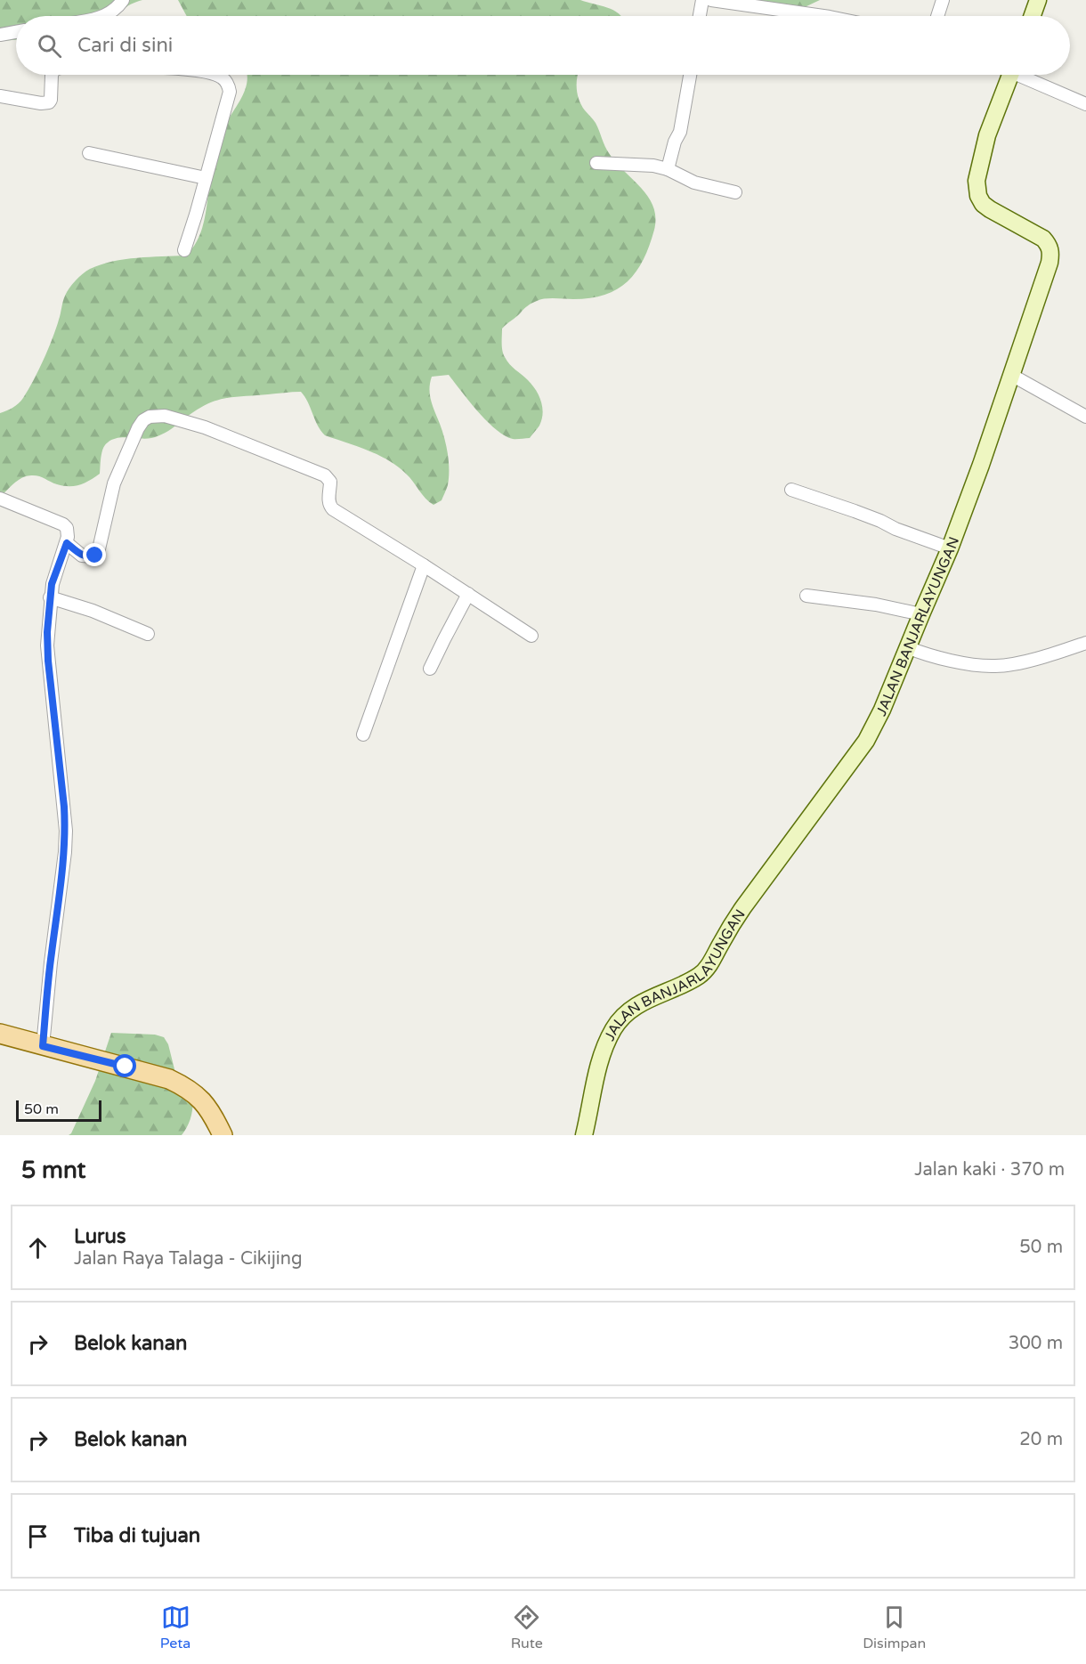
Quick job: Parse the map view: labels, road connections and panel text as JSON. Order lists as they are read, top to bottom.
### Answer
{
  "streets": {
    "street": ["JALAN BANJARLAYUNGAN"]
  },
  "scale_bar": "50 m",
  "page": {
    "search": "Cari di sini",
    "scale": "50 m",
    "heading": ["5 mnt", "Jalan kaki · 370 m"],
    "list": [
      ["Lurus", "Jalan Raya Talaga - Cikijing", "50 m"],
      ["Belok kanan", "300 m"],
      ["Belok kanan", "20 m"],
      "Tiba di tujuan"
    ],
    "nav": ["Peta", "Rute", "Disimpan"]
  }
}
